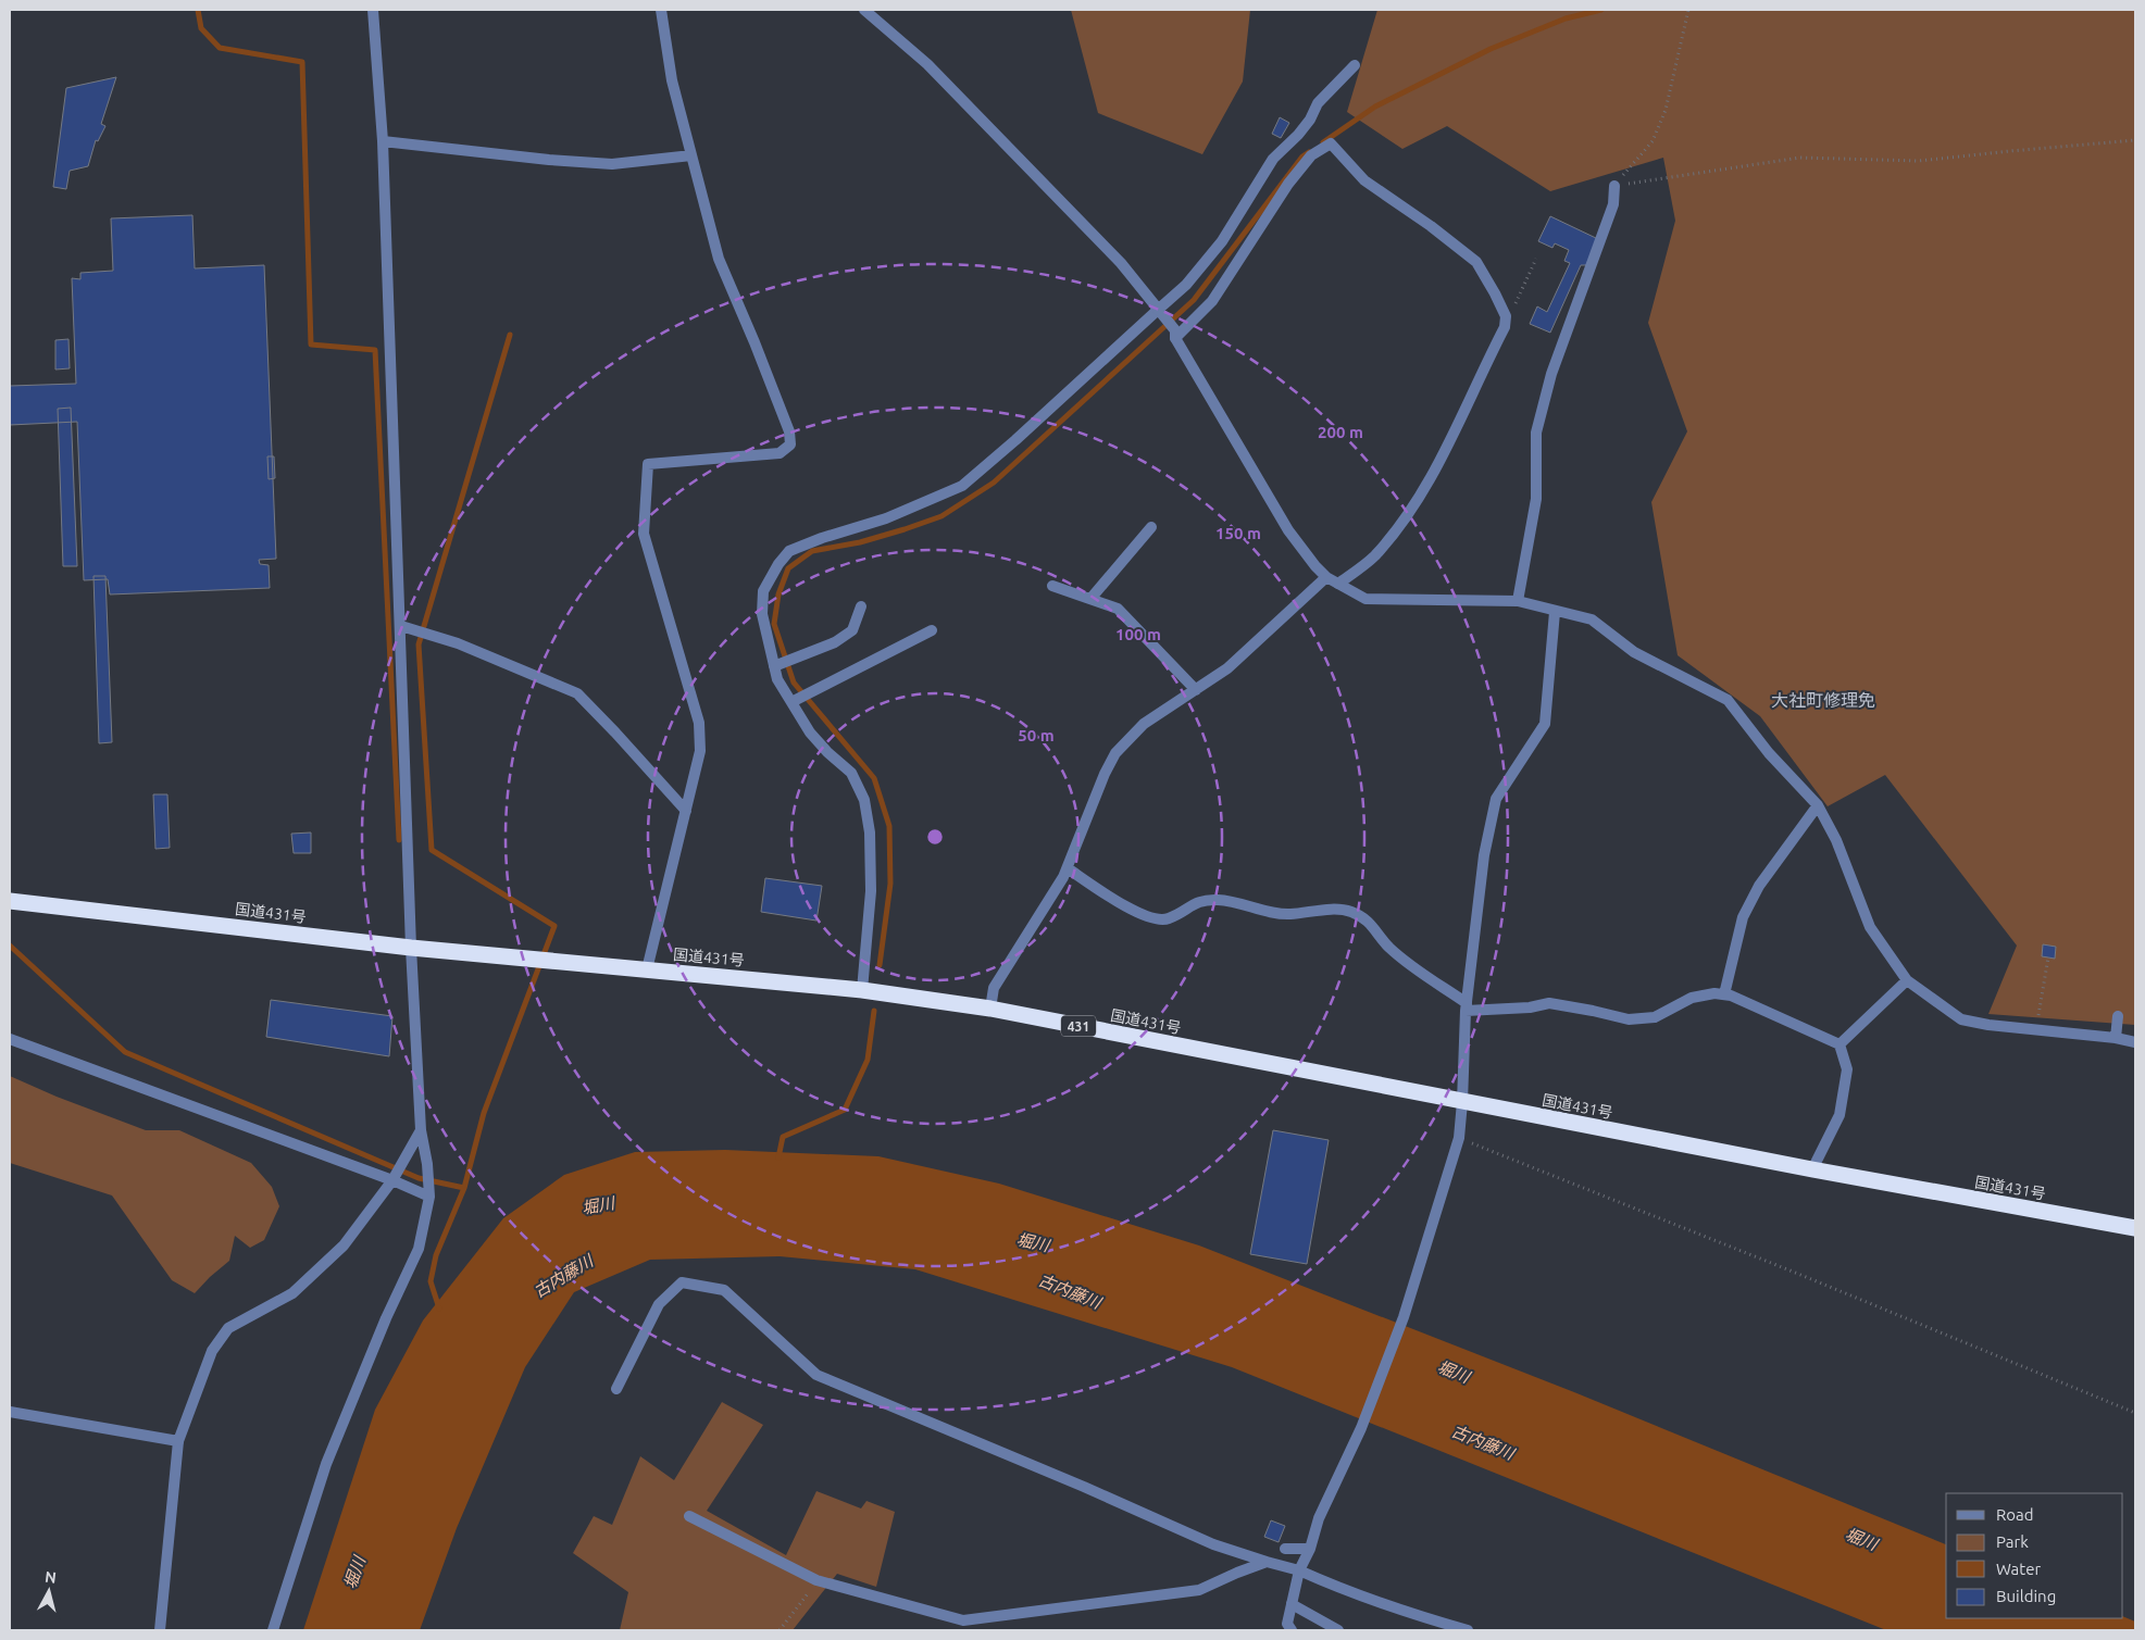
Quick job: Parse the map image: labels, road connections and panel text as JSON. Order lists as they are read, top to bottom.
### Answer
{
  "streets": {
    "highway": ["国道431号", "431"]
  },
  "districts": ["大社町修理免"],
  "water": ["堀川", "古内藤川"],
  "legend": [
    "Road",
    "Park",
    "Water",
    "Building"
  ],
  "north": "top",
  "rings": [
    "200 m",
    "150 m",
    "100 m",
    "50 m"
  ]
}
